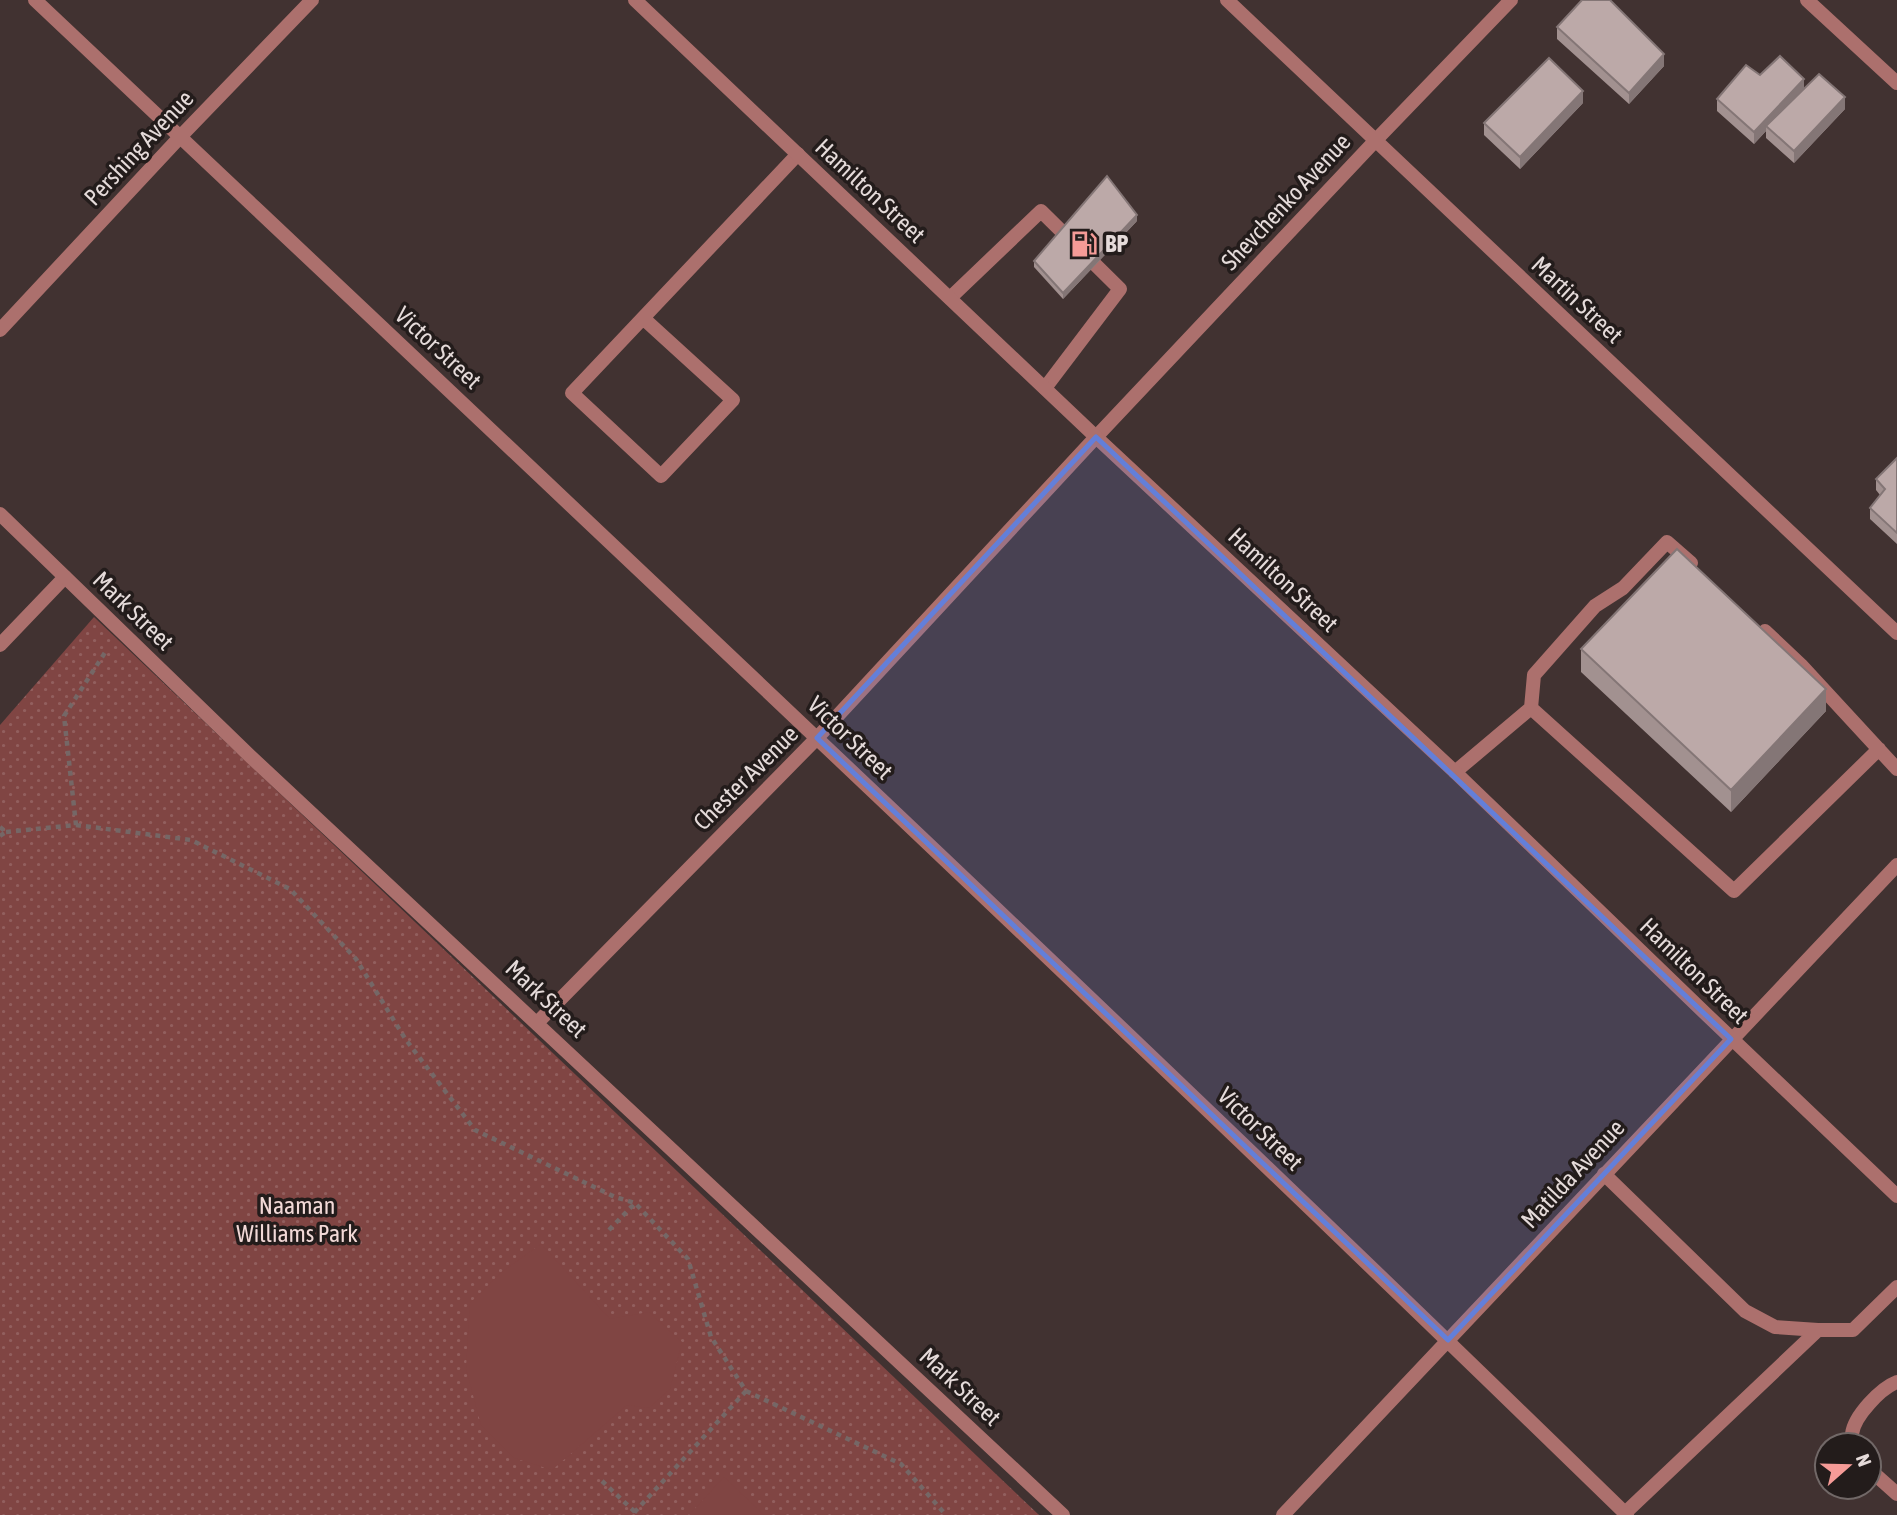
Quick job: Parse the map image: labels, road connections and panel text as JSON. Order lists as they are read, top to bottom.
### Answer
{
  "streets": {
    "street": [
      "Pershing Avenue",
      "Hamilton Street",
      "Shevchenko Avenue",
      "Martin Street",
      "Victor Street",
      "Mark Street",
      "Chester Avenue",
      "Matilda Avenue"
    ]
  },
  "crossings": [
    ["Pershing Avenue", "Victor Street"],
    ["Hamilton Street", "Shevchenko Avenue"],
    ["Hamilton Street", "Chester Avenue"],
    ["Hamilton Street", "Matilda Avenue"],
    ["Shevchenko Avenue", "Martin Street"],
    ["Shevchenko Avenue", "Chester Avenue"],
    ["Victor Street", "Chester Avenue"],
    ["Victor Street", "Matilda Avenue"],
    ["Mark Street", "Chester Avenue"]
  ],
  "parks": ["Naaman Williams Park"],
  "places": {
    "fuel station": ["BP"]
  },
  "north": "right"
}
